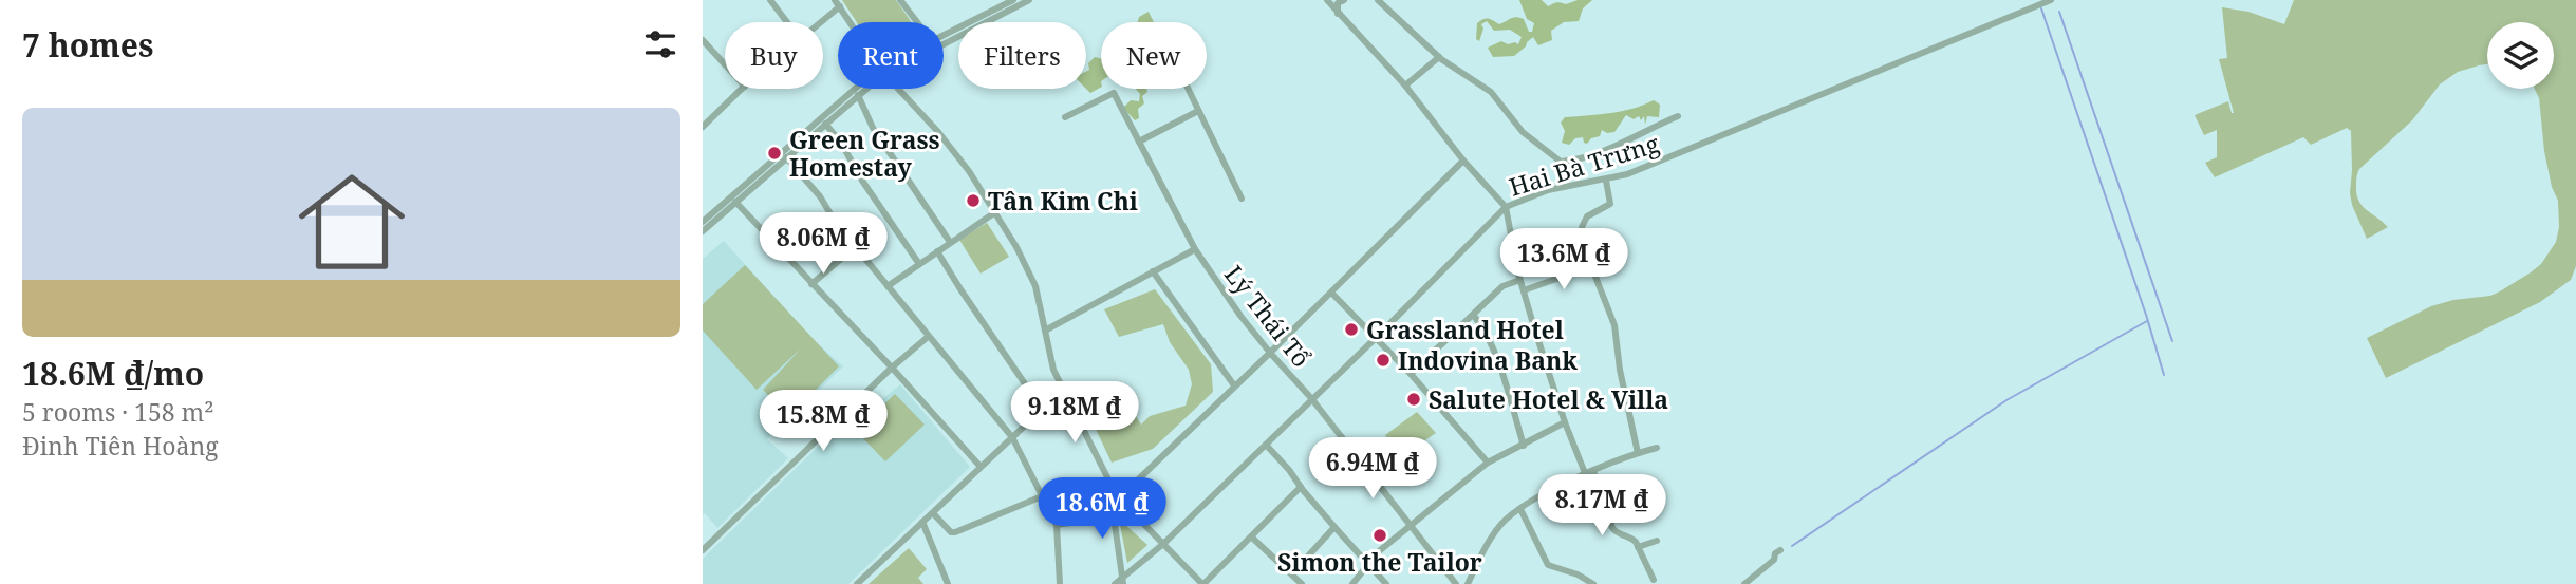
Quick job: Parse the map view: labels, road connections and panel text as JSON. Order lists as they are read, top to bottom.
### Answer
{
  "streets": {
    "street": ["Hai Bà Trưng", "Lý Thái Tổ"]
  },
  "crossings": [
    ["Hai Bà Trưng", "Lý Thái Tổ"]
  ],
  "places": [
    "Green Grass Homestay",
    "Tân Kim Chi",
    "Grassland Hotel",
    "Indovina Bank",
    "Salute Hotel & Villa",
    "Simon the Tailor"
  ],
  "page": {
    "heading": "7 homes",
    "chip": [
      "Buy",
      "Rent",
      "Filters",
      "New"
    ],
    "list": [
      {
        "name": "18.6M ₫/mo",
        "note": "5 rooms · 158 m² · Đinh Tiên Hoàng"
      }
    ],
    "price": [
      "8.06M ₫",
      "13.6M ₫",
      "9.18M ₫",
      "15.8M ₫",
      "6.94M ₫",
      "8.17M ₫",
      "18.6M ₫"
    ]
  }
}
